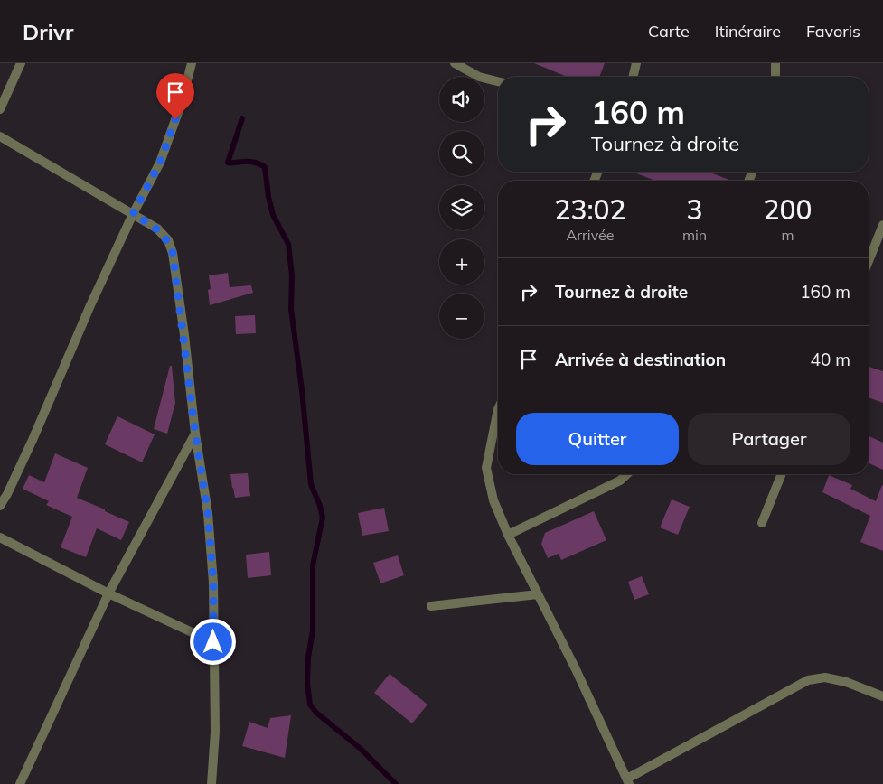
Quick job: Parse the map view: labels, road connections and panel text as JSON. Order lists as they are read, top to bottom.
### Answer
{
  "page": {
    "header": "Drivr",
    "nav": ["Carte", "Itinéraire", "Favoris"],
    "map_buttons": ["+", "−"],
    "turn": ["160 m", "Tournez à droite"],
    "eta": [
      "23:02",
      "Arrivée",
      "3",
      "min",
      "200",
      "m"
    ],
    "list": [
      {
        "name": "Tournez à droite",
        "value": "160 m"
      },
      {
        "name": "Arrivée à destination",
        "value": "40 m"
      }
    ],
    "buttons": ["Quitter", "Partager"]
  }
}
